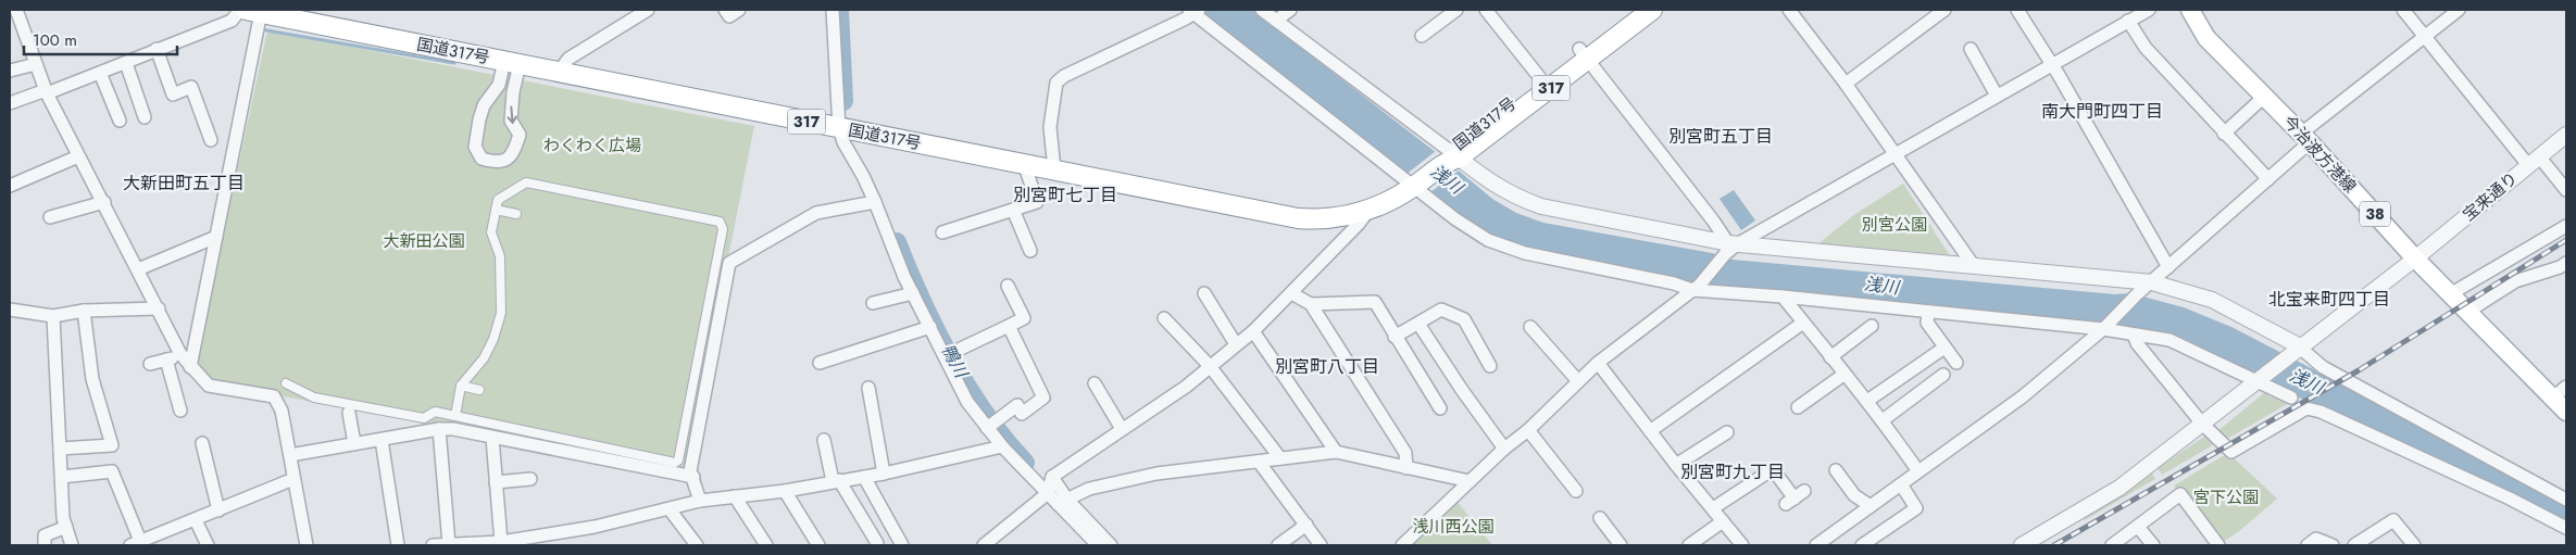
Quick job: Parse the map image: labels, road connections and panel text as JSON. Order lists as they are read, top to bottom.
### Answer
{
  "streets": {
    "highway": ["国道317号", "317"],
    "main road": ["今治波方港線", "38"],
    "street": ["宝来通り"]
  },
  "crossings": [
    ["今治波方港線", "宝来通り"]
  ],
  "districts": [
    "南大門町四丁目",
    "別宮町五丁目",
    "大新田町五丁目",
    "別宮町七丁目",
    "北宝来町四丁目",
    "別宮町八丁目",
    "別宮町九丁目"
  ],
  "water": ["浅川", "鴨川"],
  "parks": [
    "わくわく広場",
    "別宮公園",
    "大新田公園",
    "宮下公園",
    "浅川西公園"
  ],
  "scale_bar": "100 m"
}
